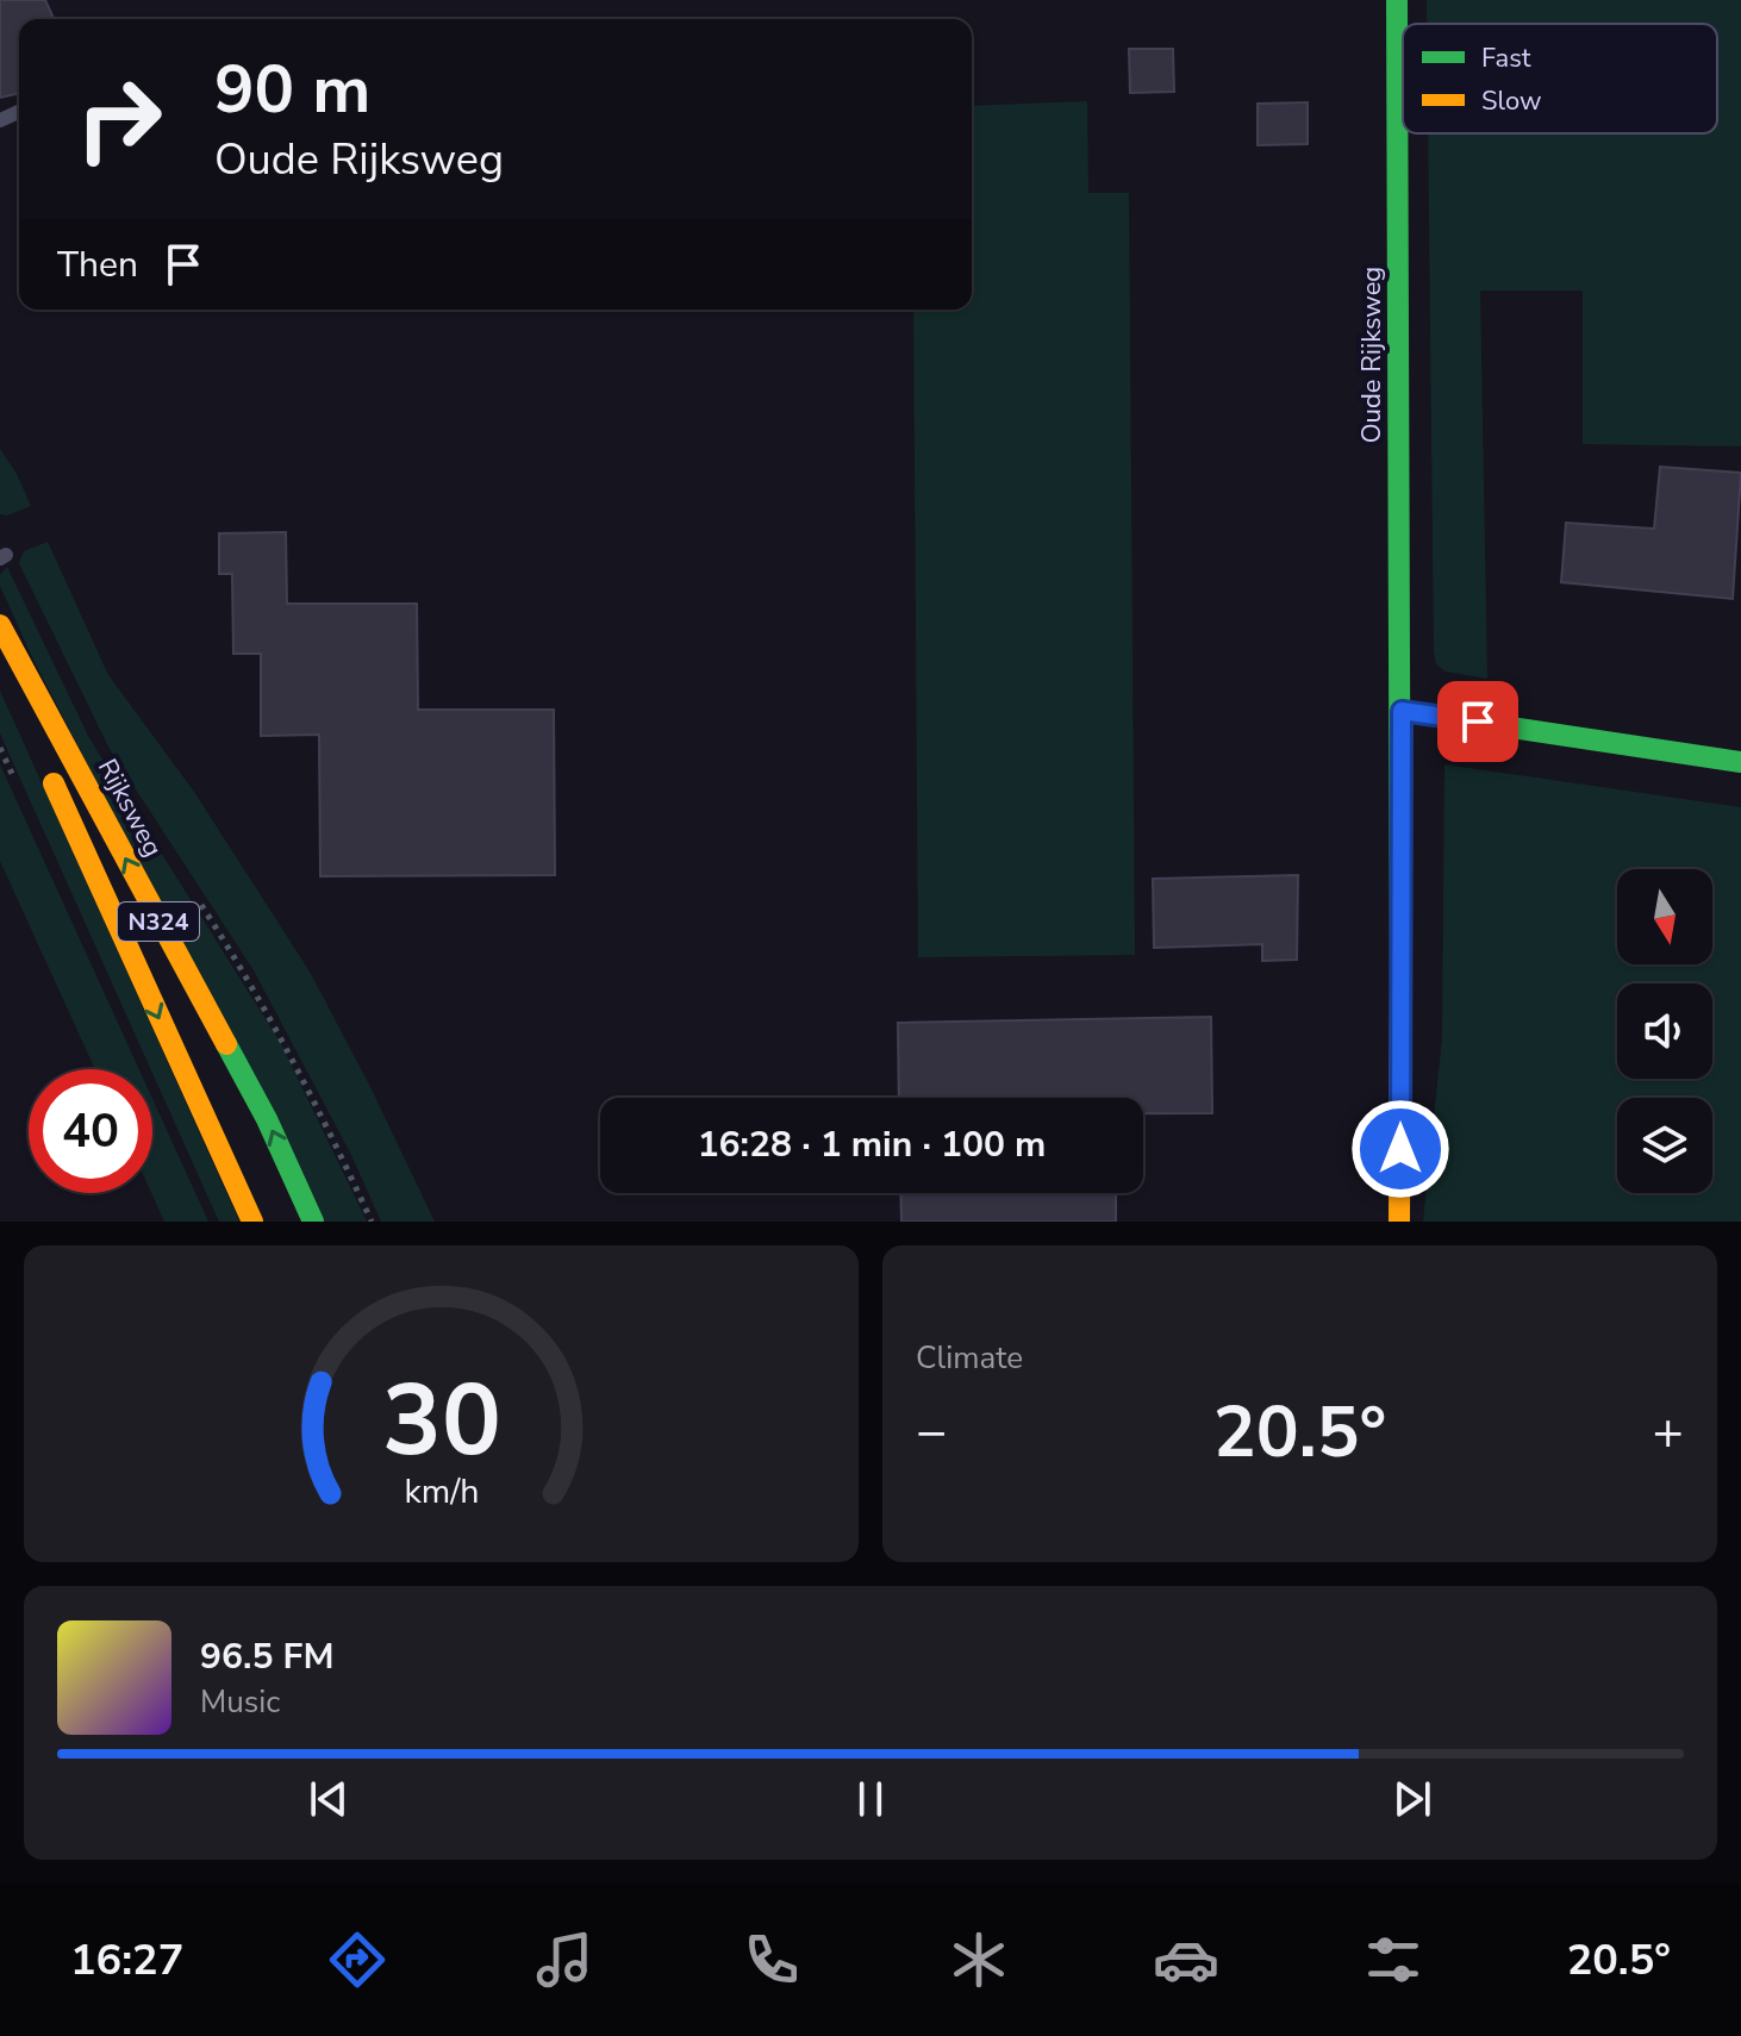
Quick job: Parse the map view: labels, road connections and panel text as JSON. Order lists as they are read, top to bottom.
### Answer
{
  "streets": {
    "street": ["Oude Rijksweg", "Rijksweg", "N324"]
  },
  "legend": ["Fast", "Slow"],
  "north": "bottom",
  "page": {
    "turn": ["90 m", "Oude Rijksweg"],
    "then": "Then",
    "limit": "40",
    "trip": "16:28 · 1 min · 100 m",
    "tile": "Climate",
    "heat": ["−", "20.5°", "+"],
    "song": ["96.5 FM", "Music"],
    "tabs": ["16:27", "20.5°"],
    "gauge": ["30", "km/h"]
  }
}
